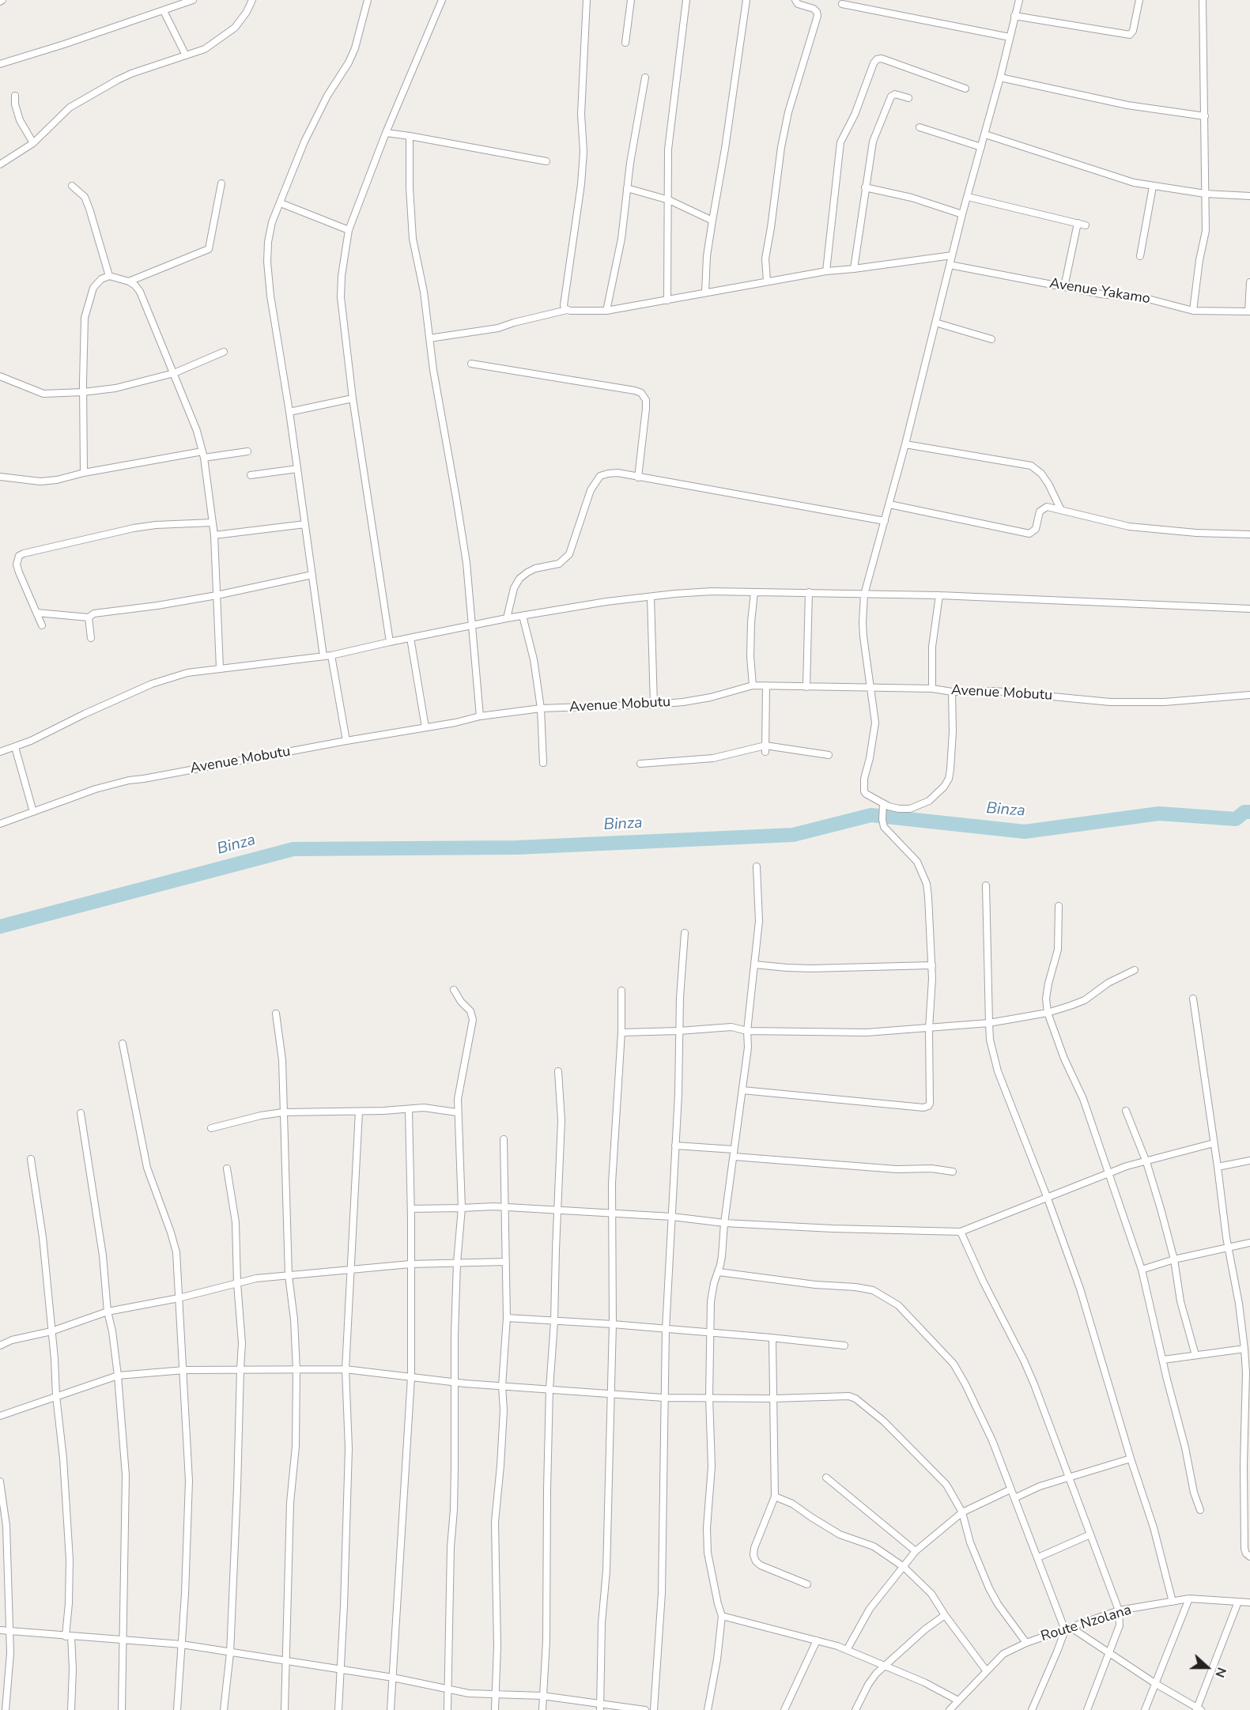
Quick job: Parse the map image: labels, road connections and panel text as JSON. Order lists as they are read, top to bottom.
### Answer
{
  "streets": {
    "street": ["Avenue Yakamo", "Avenue Mobutu", "Route Nzolana"]
  },
  "water": ["Binza"],
  "north": "right"
}
